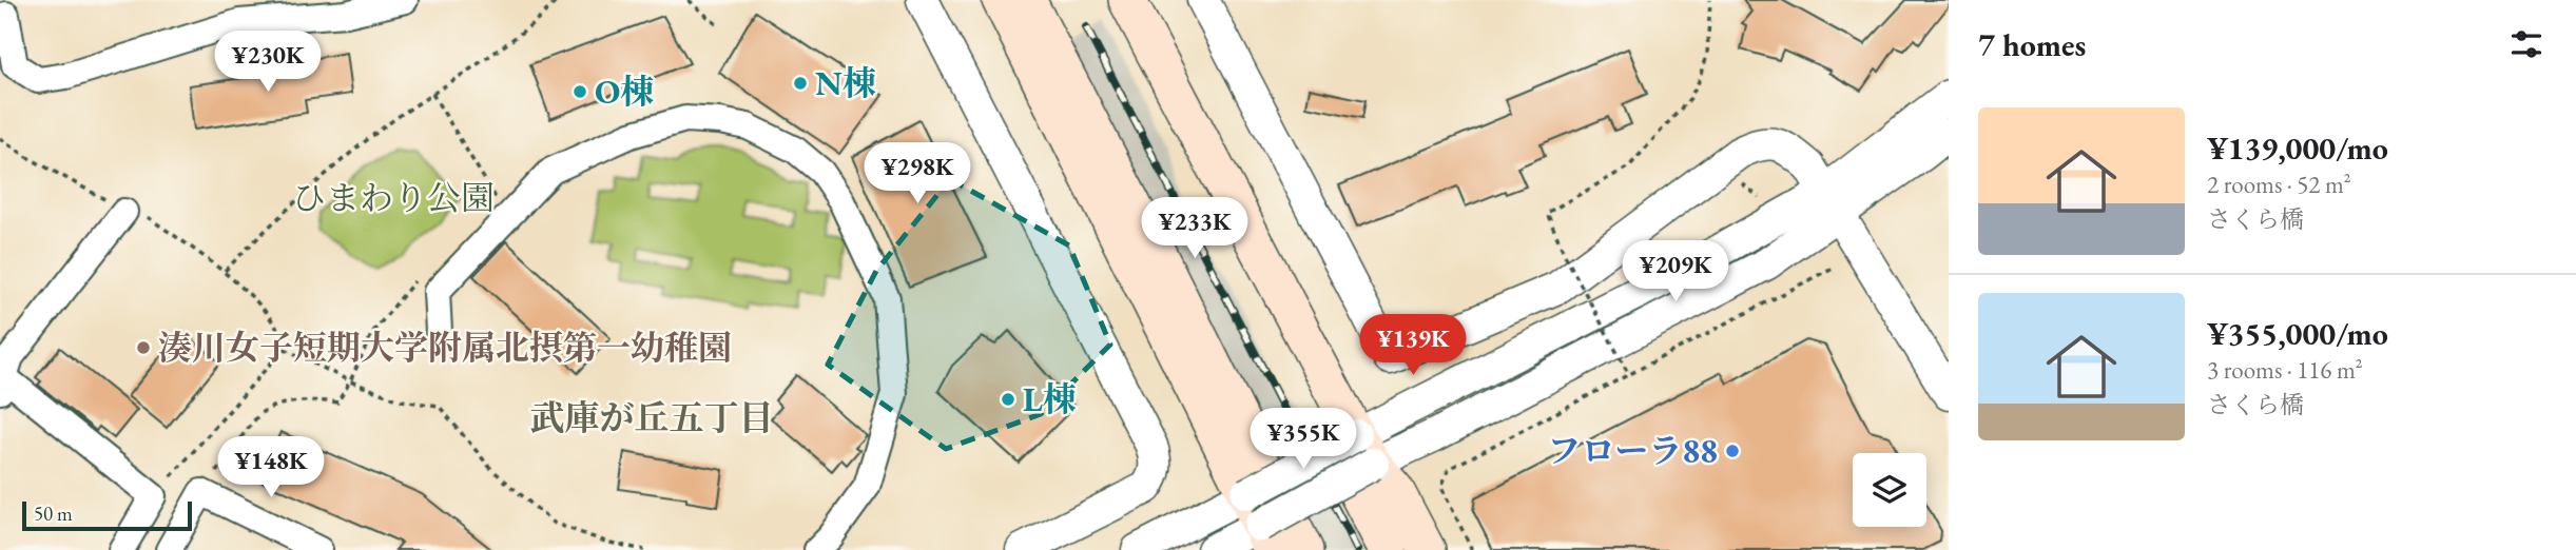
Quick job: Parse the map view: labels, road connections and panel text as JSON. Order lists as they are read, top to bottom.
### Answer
{
  "districts": ["武庫が丘五丁目"],
  "parks": ["ひまわり公園"],
  "places": [
    "N棟",
    "O棟",
    "湊川女子短期大学附属北摂第一幼稚園",
    "L棟",
    "フローラ88"
  ],
  "scale_bar": "50 m",
  "page": {
    "heading": "7 homes",
    "price": [
      "¥230K",
      "¥298K",
      "¥233K",
      "¥209K",
      "¥139K",
      "¥355K",
      "¥148K"
    ],
    "list": [
      {
        "name": "¥139,000/mo",
        "note": "2 rooms · 52 m² · さくら橋"
      },
      {
        "name": "¥355,000/mo",
        "note": "3 rooms · 116 m² · さくら橋"
      }
    ],
    "scale": "50 m"
  }
}
